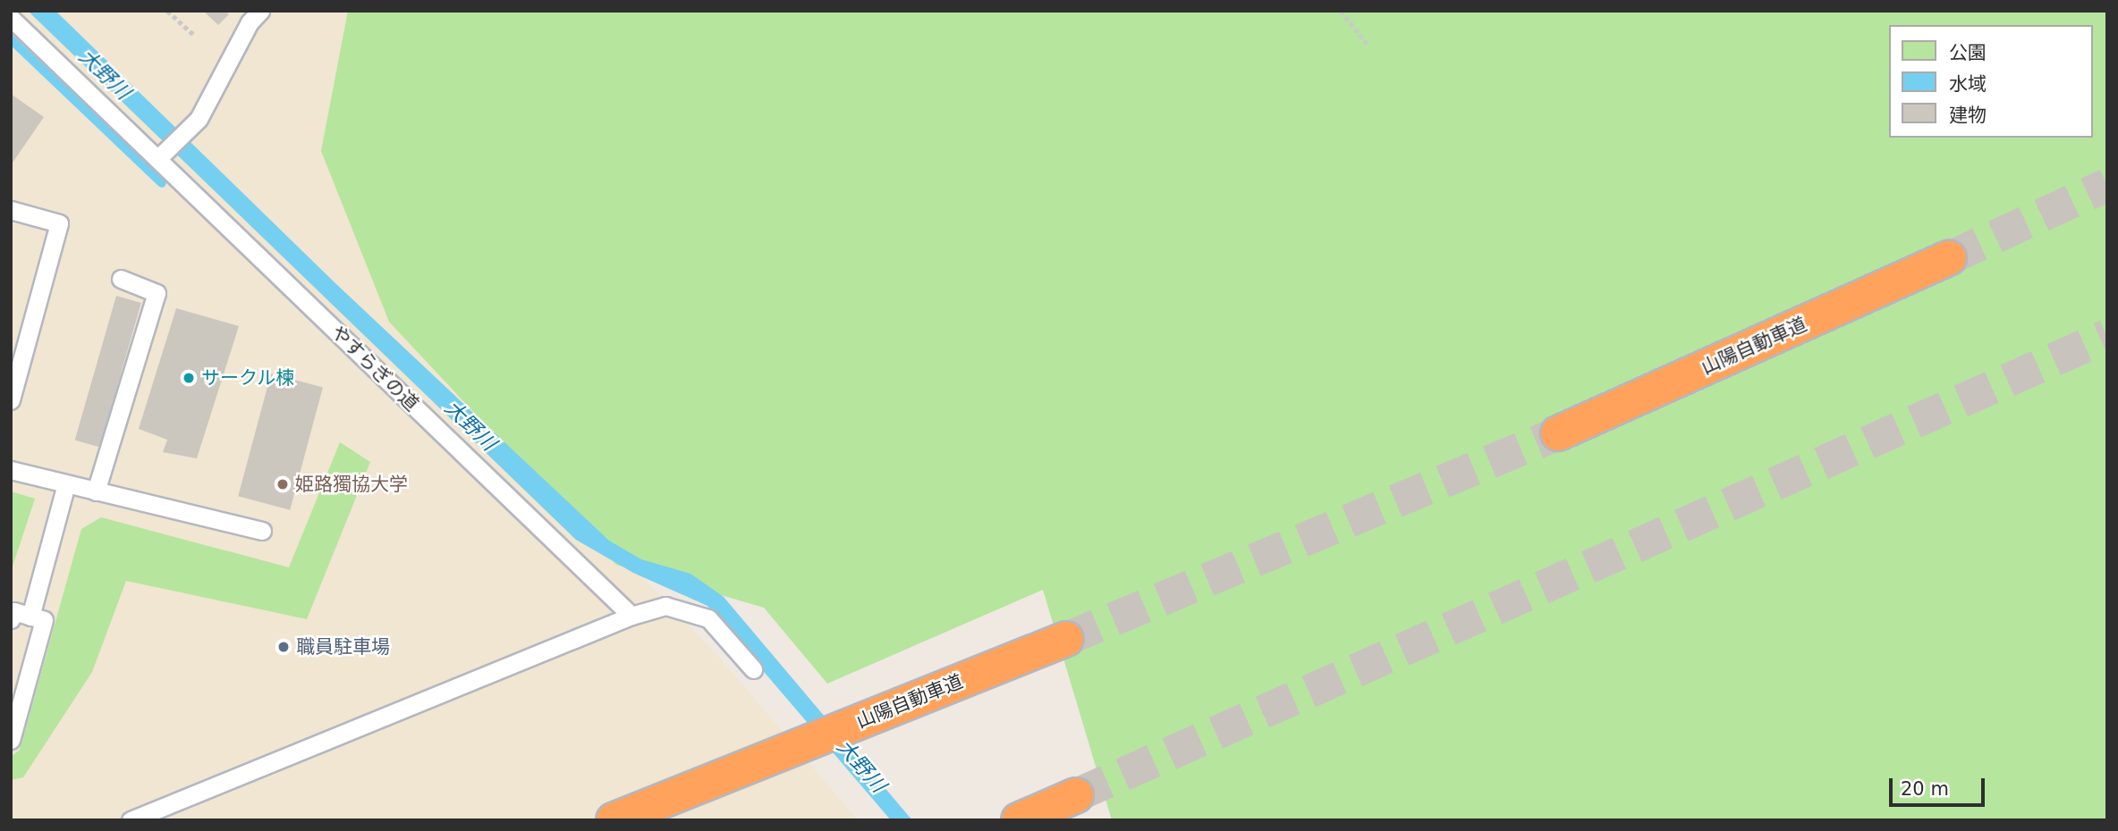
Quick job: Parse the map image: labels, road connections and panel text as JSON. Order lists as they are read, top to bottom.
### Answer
{
  "streets": {
    "highway": ["山陽自動車道"],
    "lane": ["やすらぎの道"]
  },
  "water": ["大野川"],
  "places": ["サークル楝", "姫路獨協大学", "職員駐車場"],
  "legend": ["公園", "水域", "建物"],
  "scale_bar": "20 m"
}
